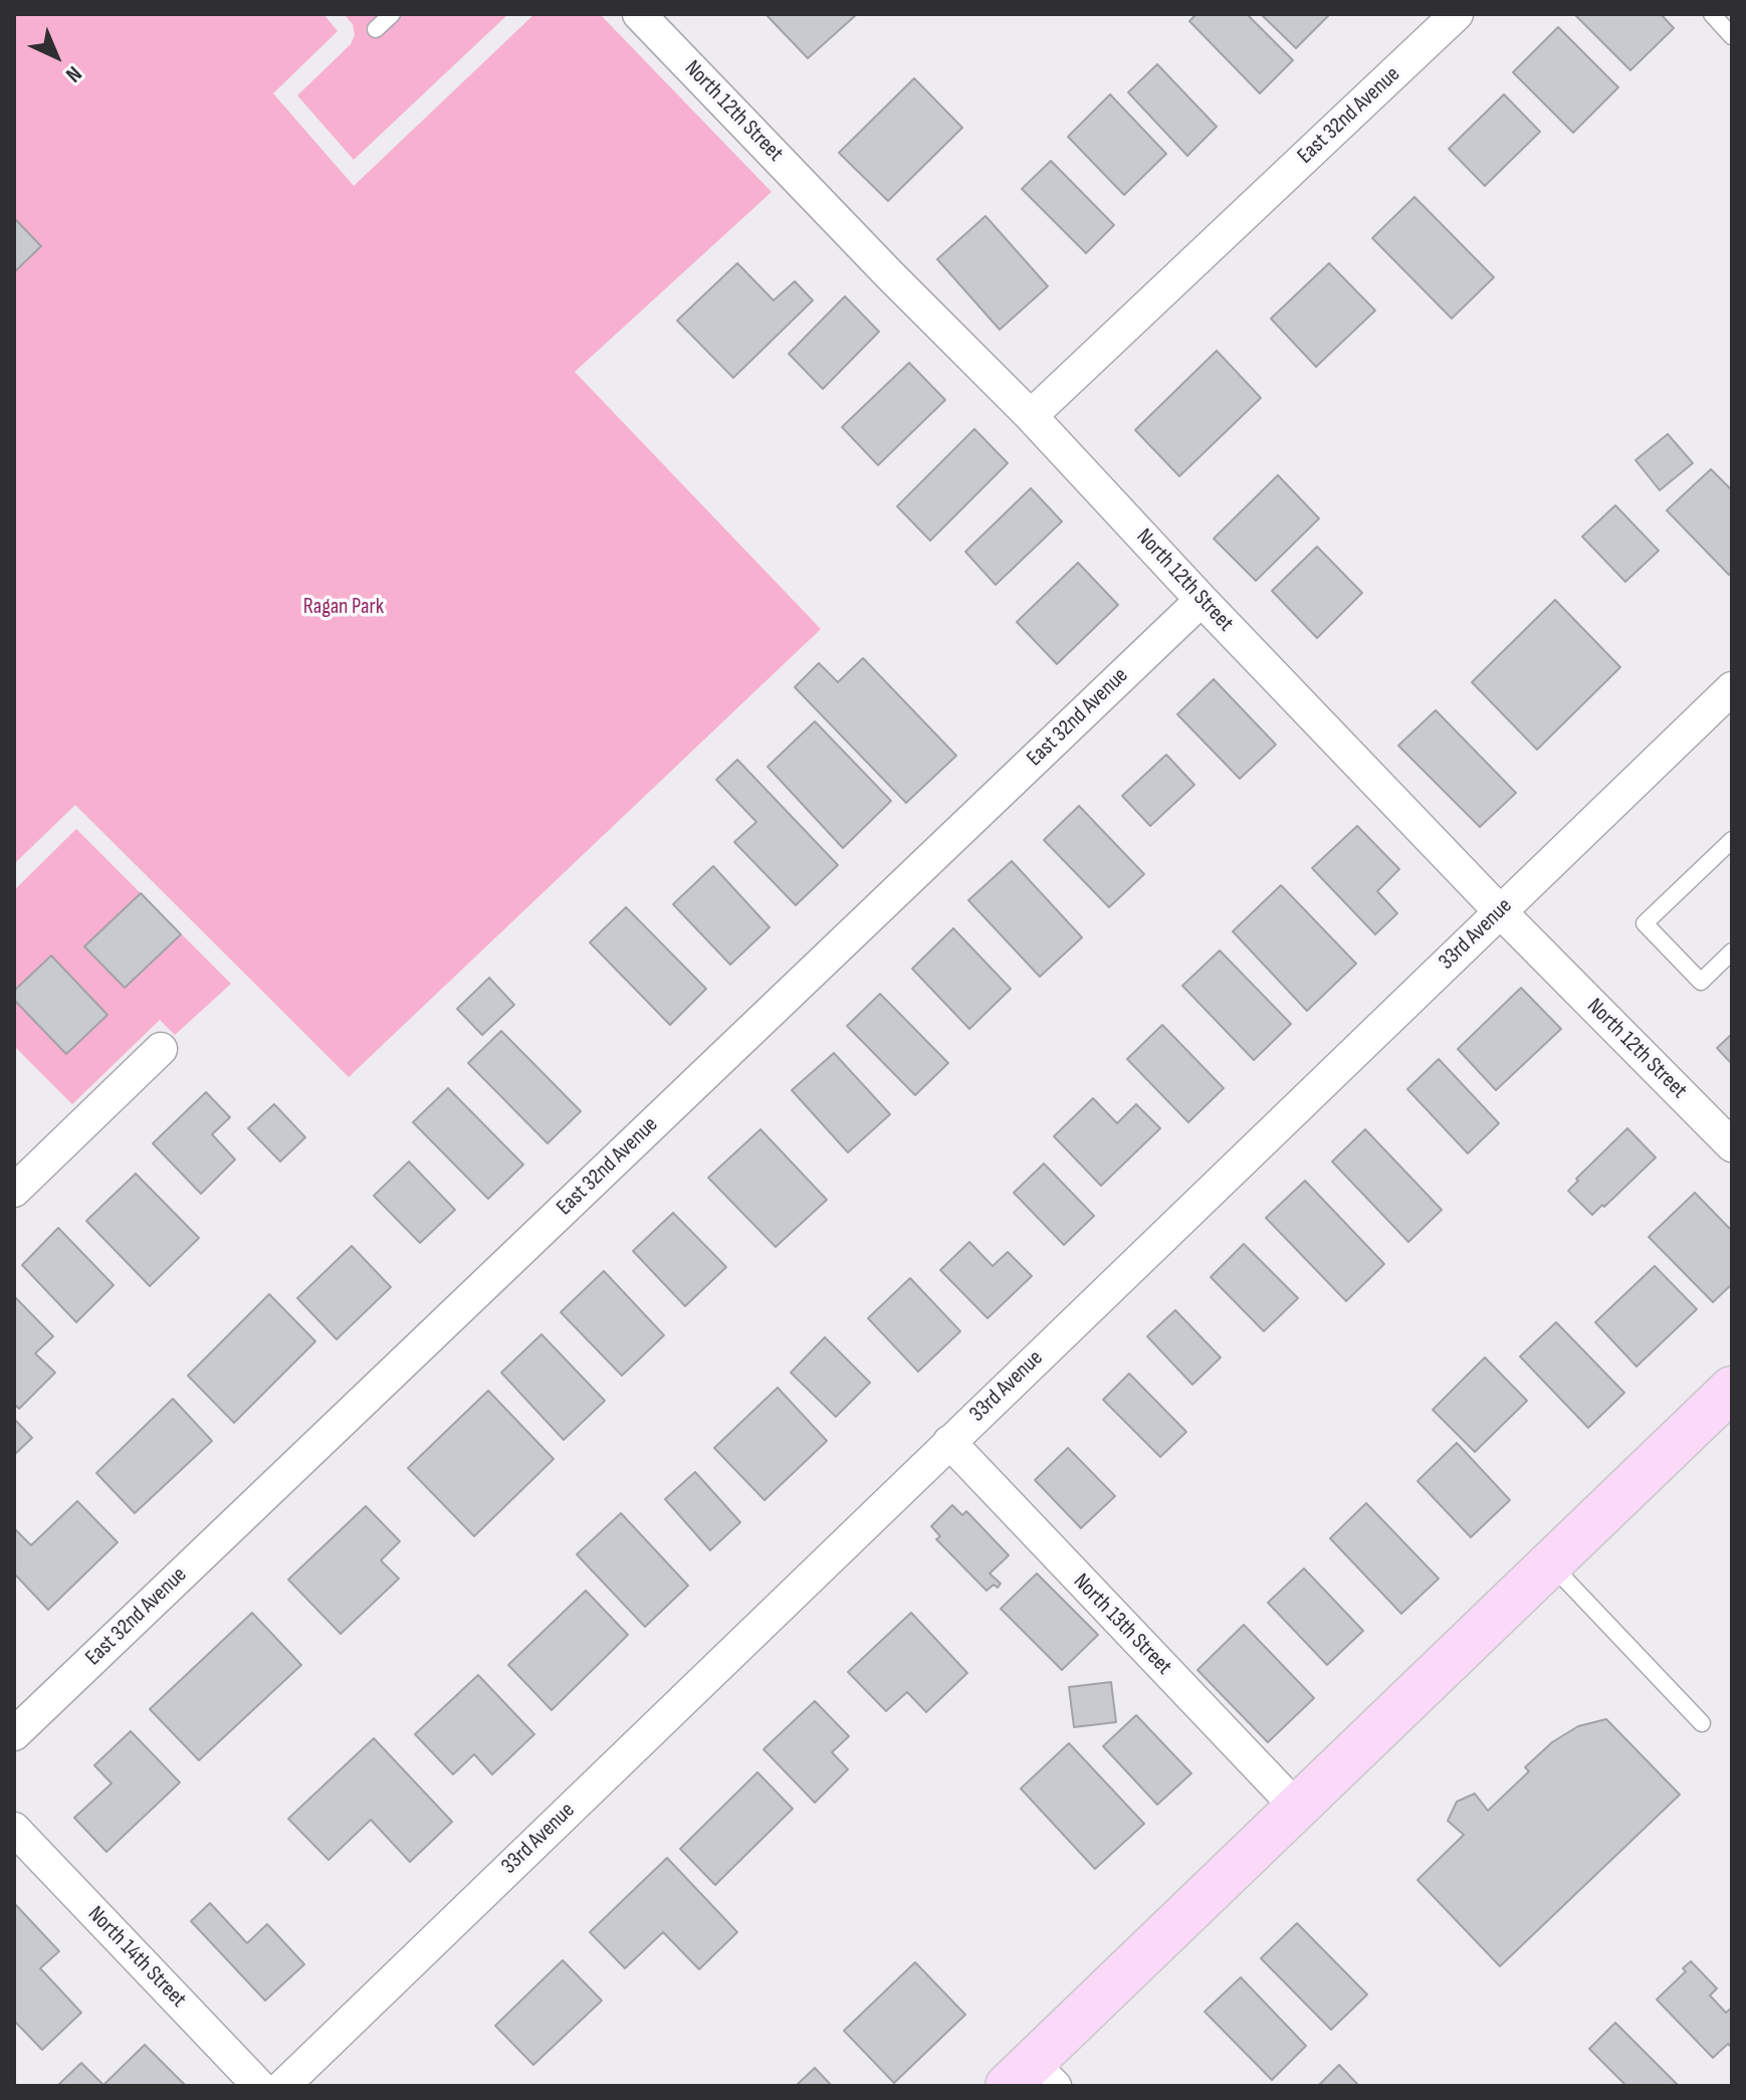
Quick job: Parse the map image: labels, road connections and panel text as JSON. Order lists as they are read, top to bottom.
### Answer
{
  "streets": {
    "street": [
      "North 12th Street",
      "East 32nd Avenue",
      "33rd Avenue",
      "North 13th Street",
      "North 14th Street"
    ]
  },
  "crossings": [
    ["North 12th Street", "East 32nd Avenue"],
    ["North 12th Street", "33rd Avenue"],
    ["33rd Avenue", "North 13th Street"]
  ],
  "parks": ["Ragan Park"],
  "north": "bottom right"
}
